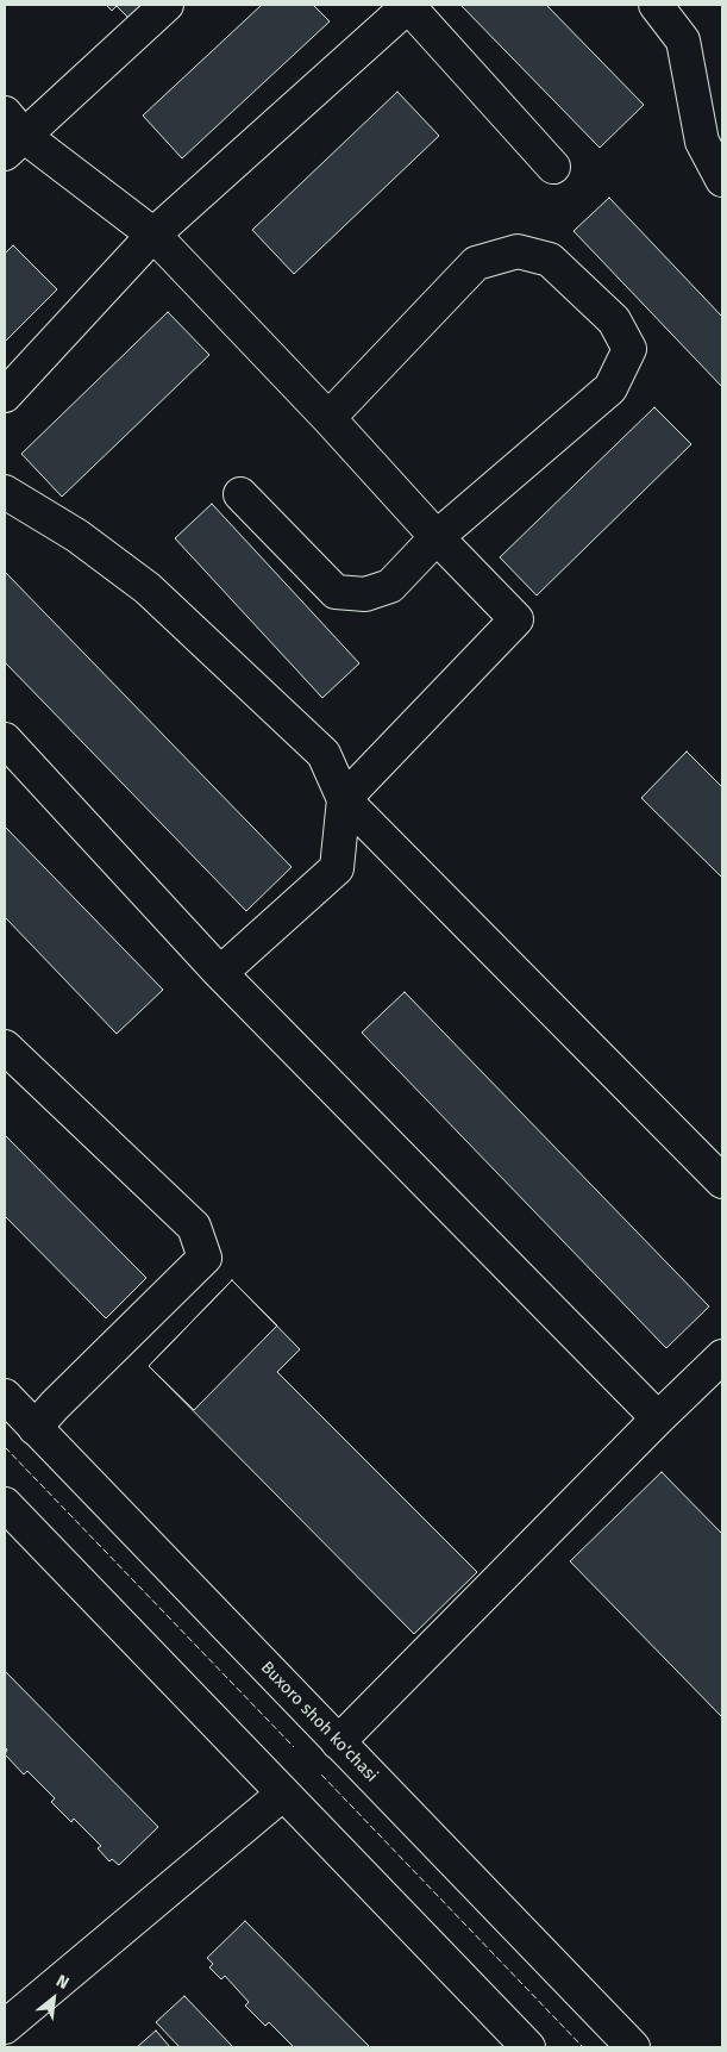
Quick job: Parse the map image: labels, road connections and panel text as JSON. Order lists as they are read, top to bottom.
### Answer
{
  "streets": {
    "main road": ["Buxoro shoh ko'chasi"]
  },
  "north": "top right"
}
